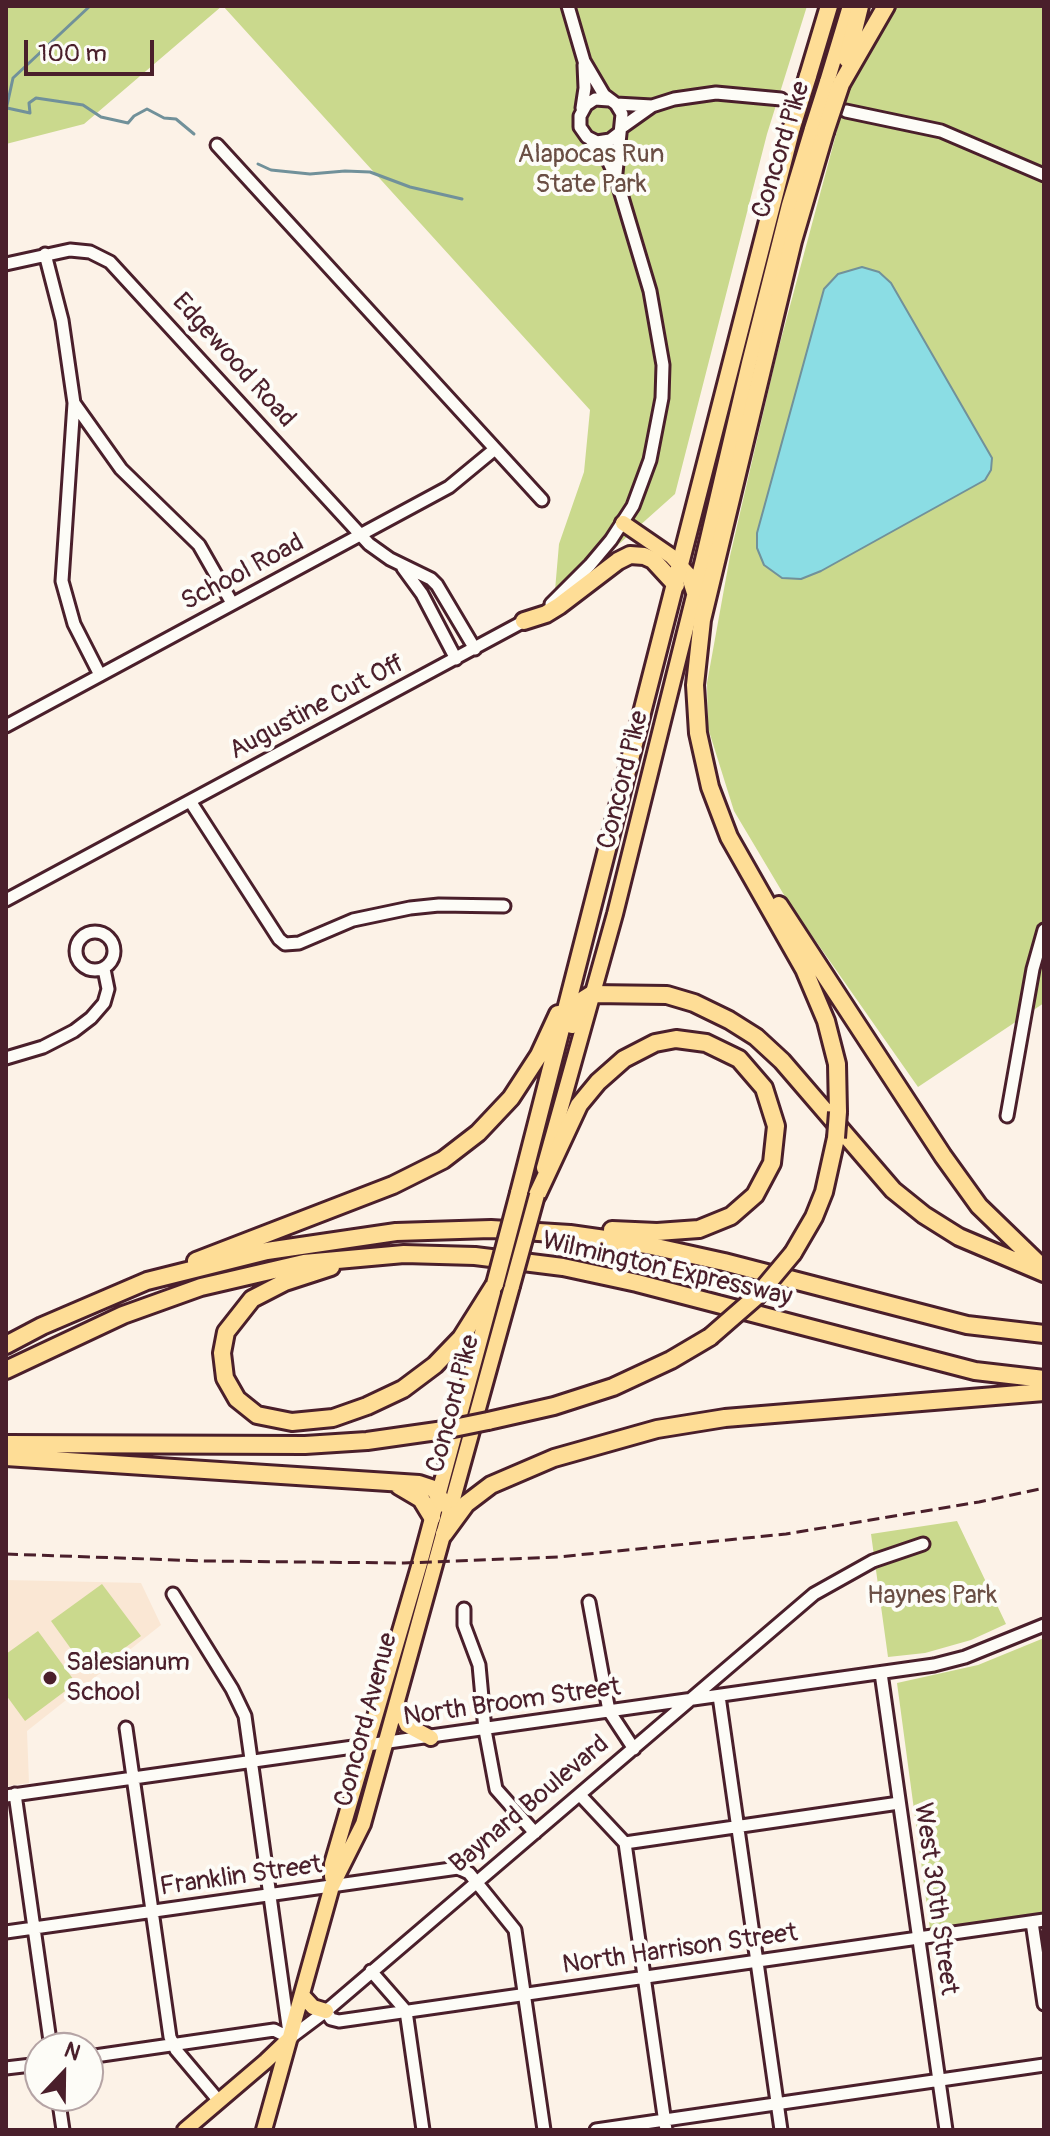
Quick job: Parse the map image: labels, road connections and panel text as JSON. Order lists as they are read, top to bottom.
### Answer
{
  "streets": {
    "highway": ["Concord Pike", "Wilmington Expressway"],
    "main road": ["Concord Avenue", "Baynard Boulevard"],
    "street": [
      "Edgewood Road",
      "School Road",
      "Augustine Cut Off",
      "North Broom Street",
      "Franklin Street",
      "West 30th Street",
      "North Harrison Street"
    ]
  },
  "crossings": [
    ["Concord Pike", "Concord Avenue"],
    ["Edgewood Road", "School Road"],
    ["Edgewood Road", "Augustine Cut Off"],
    ["North Broom Street", "Concord Avenue"],
    ["North Broom Street", "Baynard Boulevard"],
    ["North Broom Street", "West 30th Street"],
    ["Concord Avenue", "Baynard Boulevard"],
    ["Concord Avenue", "Franklin Street"],
    ["Baynard Boulevard", "Franklin Street"],
    ["Baynard Boulevard", "North Harrison Street"],
    ["West 30th Street", "North Harrison Street"]
  ],
  "parks": ["Alapocas Run State Park", "Haynes Park"],
  "places": ["Salesianum School"],
  "scale_bar": "100 m",
  "north": "top"
}
